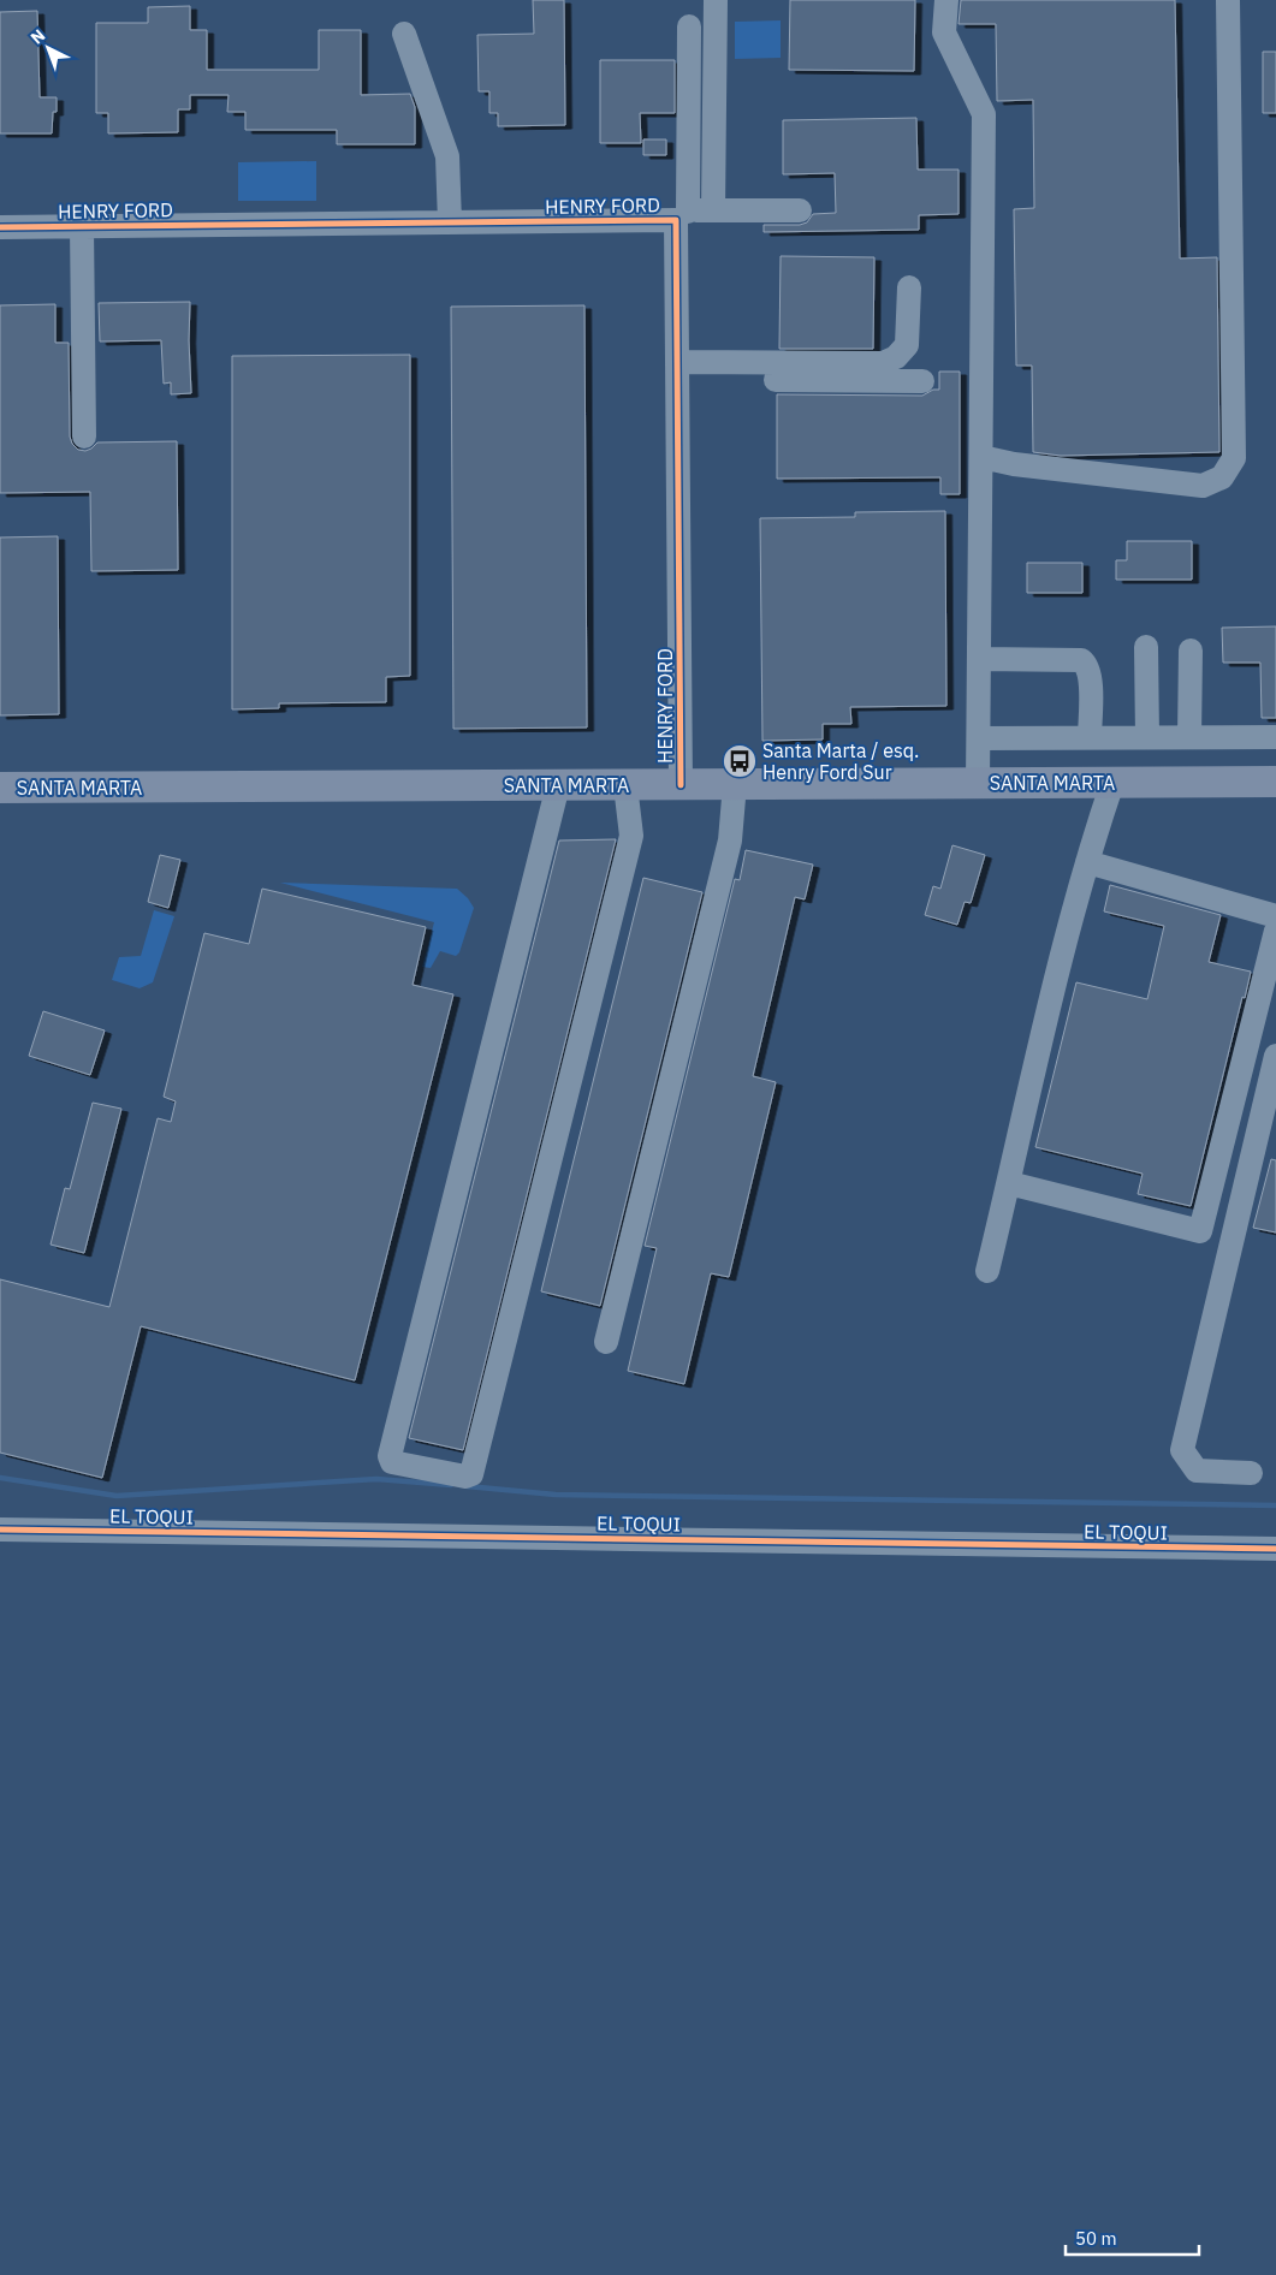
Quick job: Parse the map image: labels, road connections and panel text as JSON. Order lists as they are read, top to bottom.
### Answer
{
  "streets": {
    "main road": ["SANTA MARTA"],
    "street": ["HENRY FORD", "EL TOQUI"]
  },
  "crossings": [
    ["HENRY FORD", "SANTA MARTA"]
  ],
  "places": {
    "bus stop": ["Santa Marta / esq. Henry Ford Sur"]
  },
  "scale_bar": "50 m",
  "north": "top left"
}
